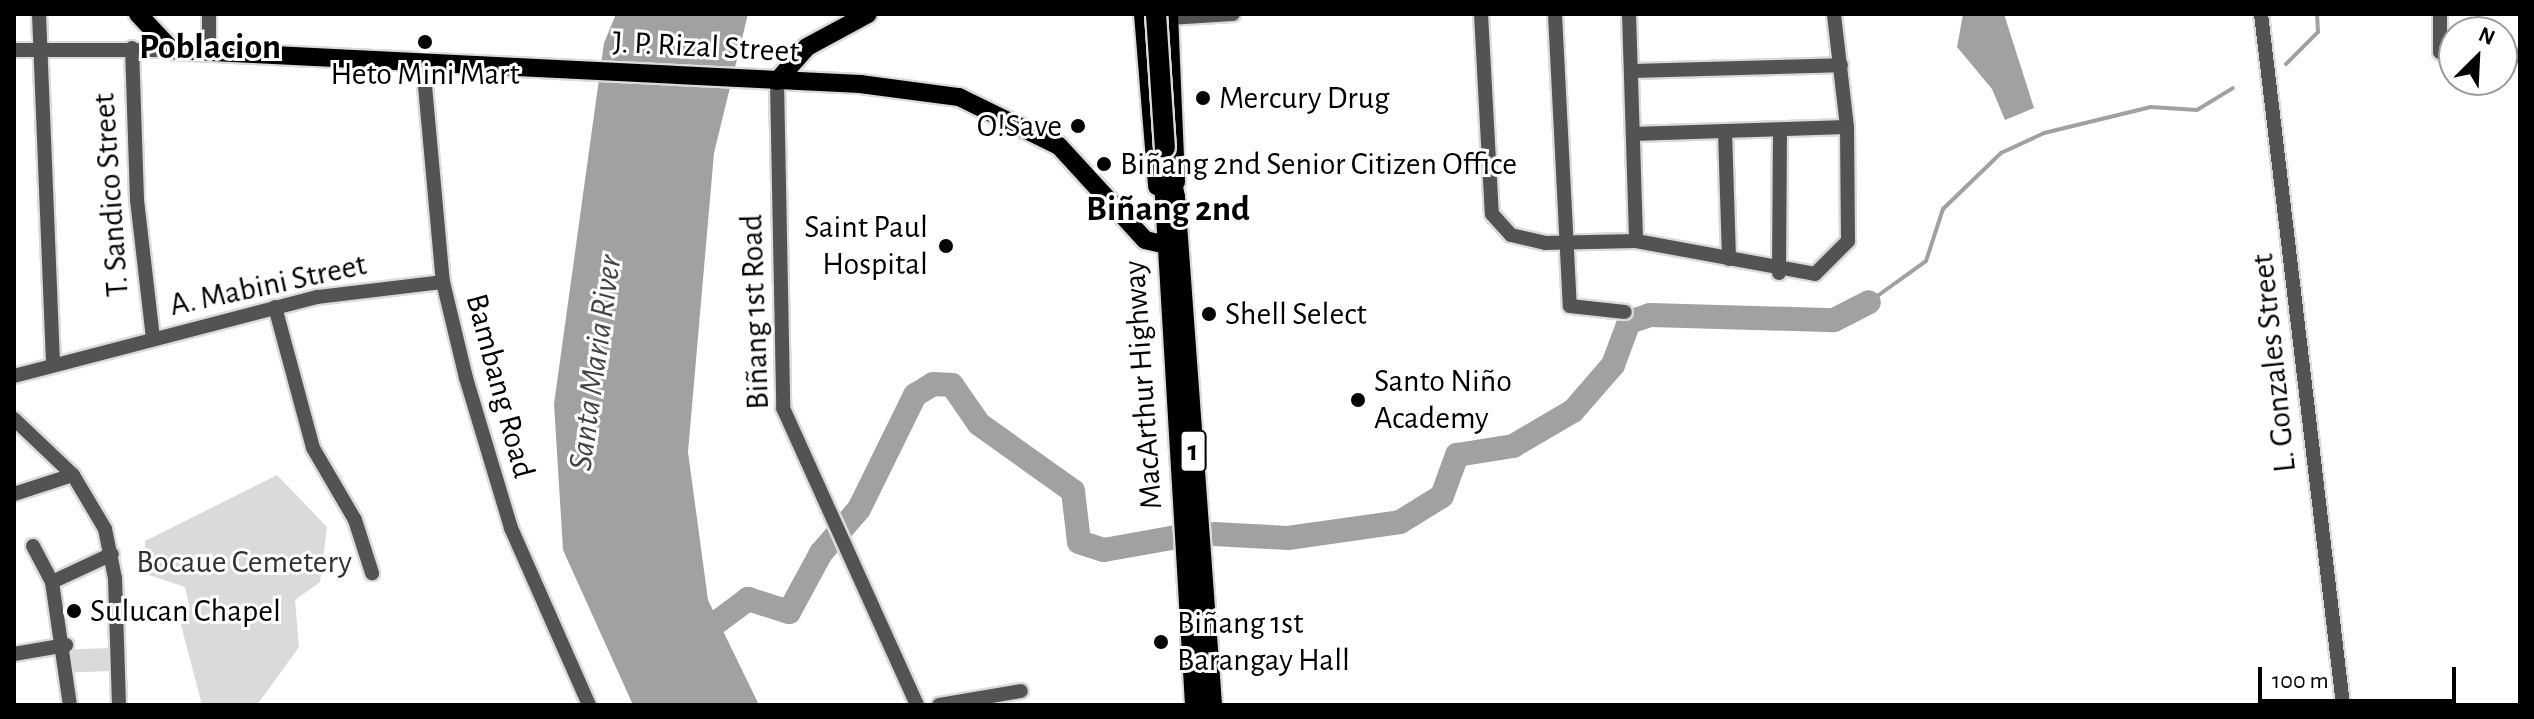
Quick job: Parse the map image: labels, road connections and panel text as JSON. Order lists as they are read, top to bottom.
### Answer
{
  "streets": {
    "highway": ["MacArthur Highway", "1"],
    "main road": ["J. P. Rizal Street"],
    "street": [
      "T. Sandico Street",
      "A. Mabini Street",
      "Biñang 1st Road",
      "L. Gonzales Street",
      "Bambang Road"
    ]
  },
  "crossings": [
    ["J. P. Rizal Street", "Biñang 1st Road"],
    ["J. P. Rizal Street", "MacArthur Highway"],
    ["J. P. Rizal Street", "Bambang Road"],
    ["T. Sandico Street", "A. Mabini Street"],
    ["A. Mabini Street", "Bambang Road"],
    ["MacArthur Highway", "1"]
  ],
  "districts": ["Poblacion", "Biñang 2nd"],
  "water": ["Santa Maria River"],
  "parks": ["Bocaue Cemetery"],
  "places": [
    "Heto Mini Mart",
    "Mercury Drug",
    "O!Save",
    "Biñang 2nd Senior Citizen Office",
    "Saint Paul Hospital",
    "Shell Select",
    "Santo Niño Academy",
    "Sulucan Chapel",
    "Biñang 1st Barangay Hall"
  ],
  "scale_bar": "100 m",
  "north": "top right"
}
